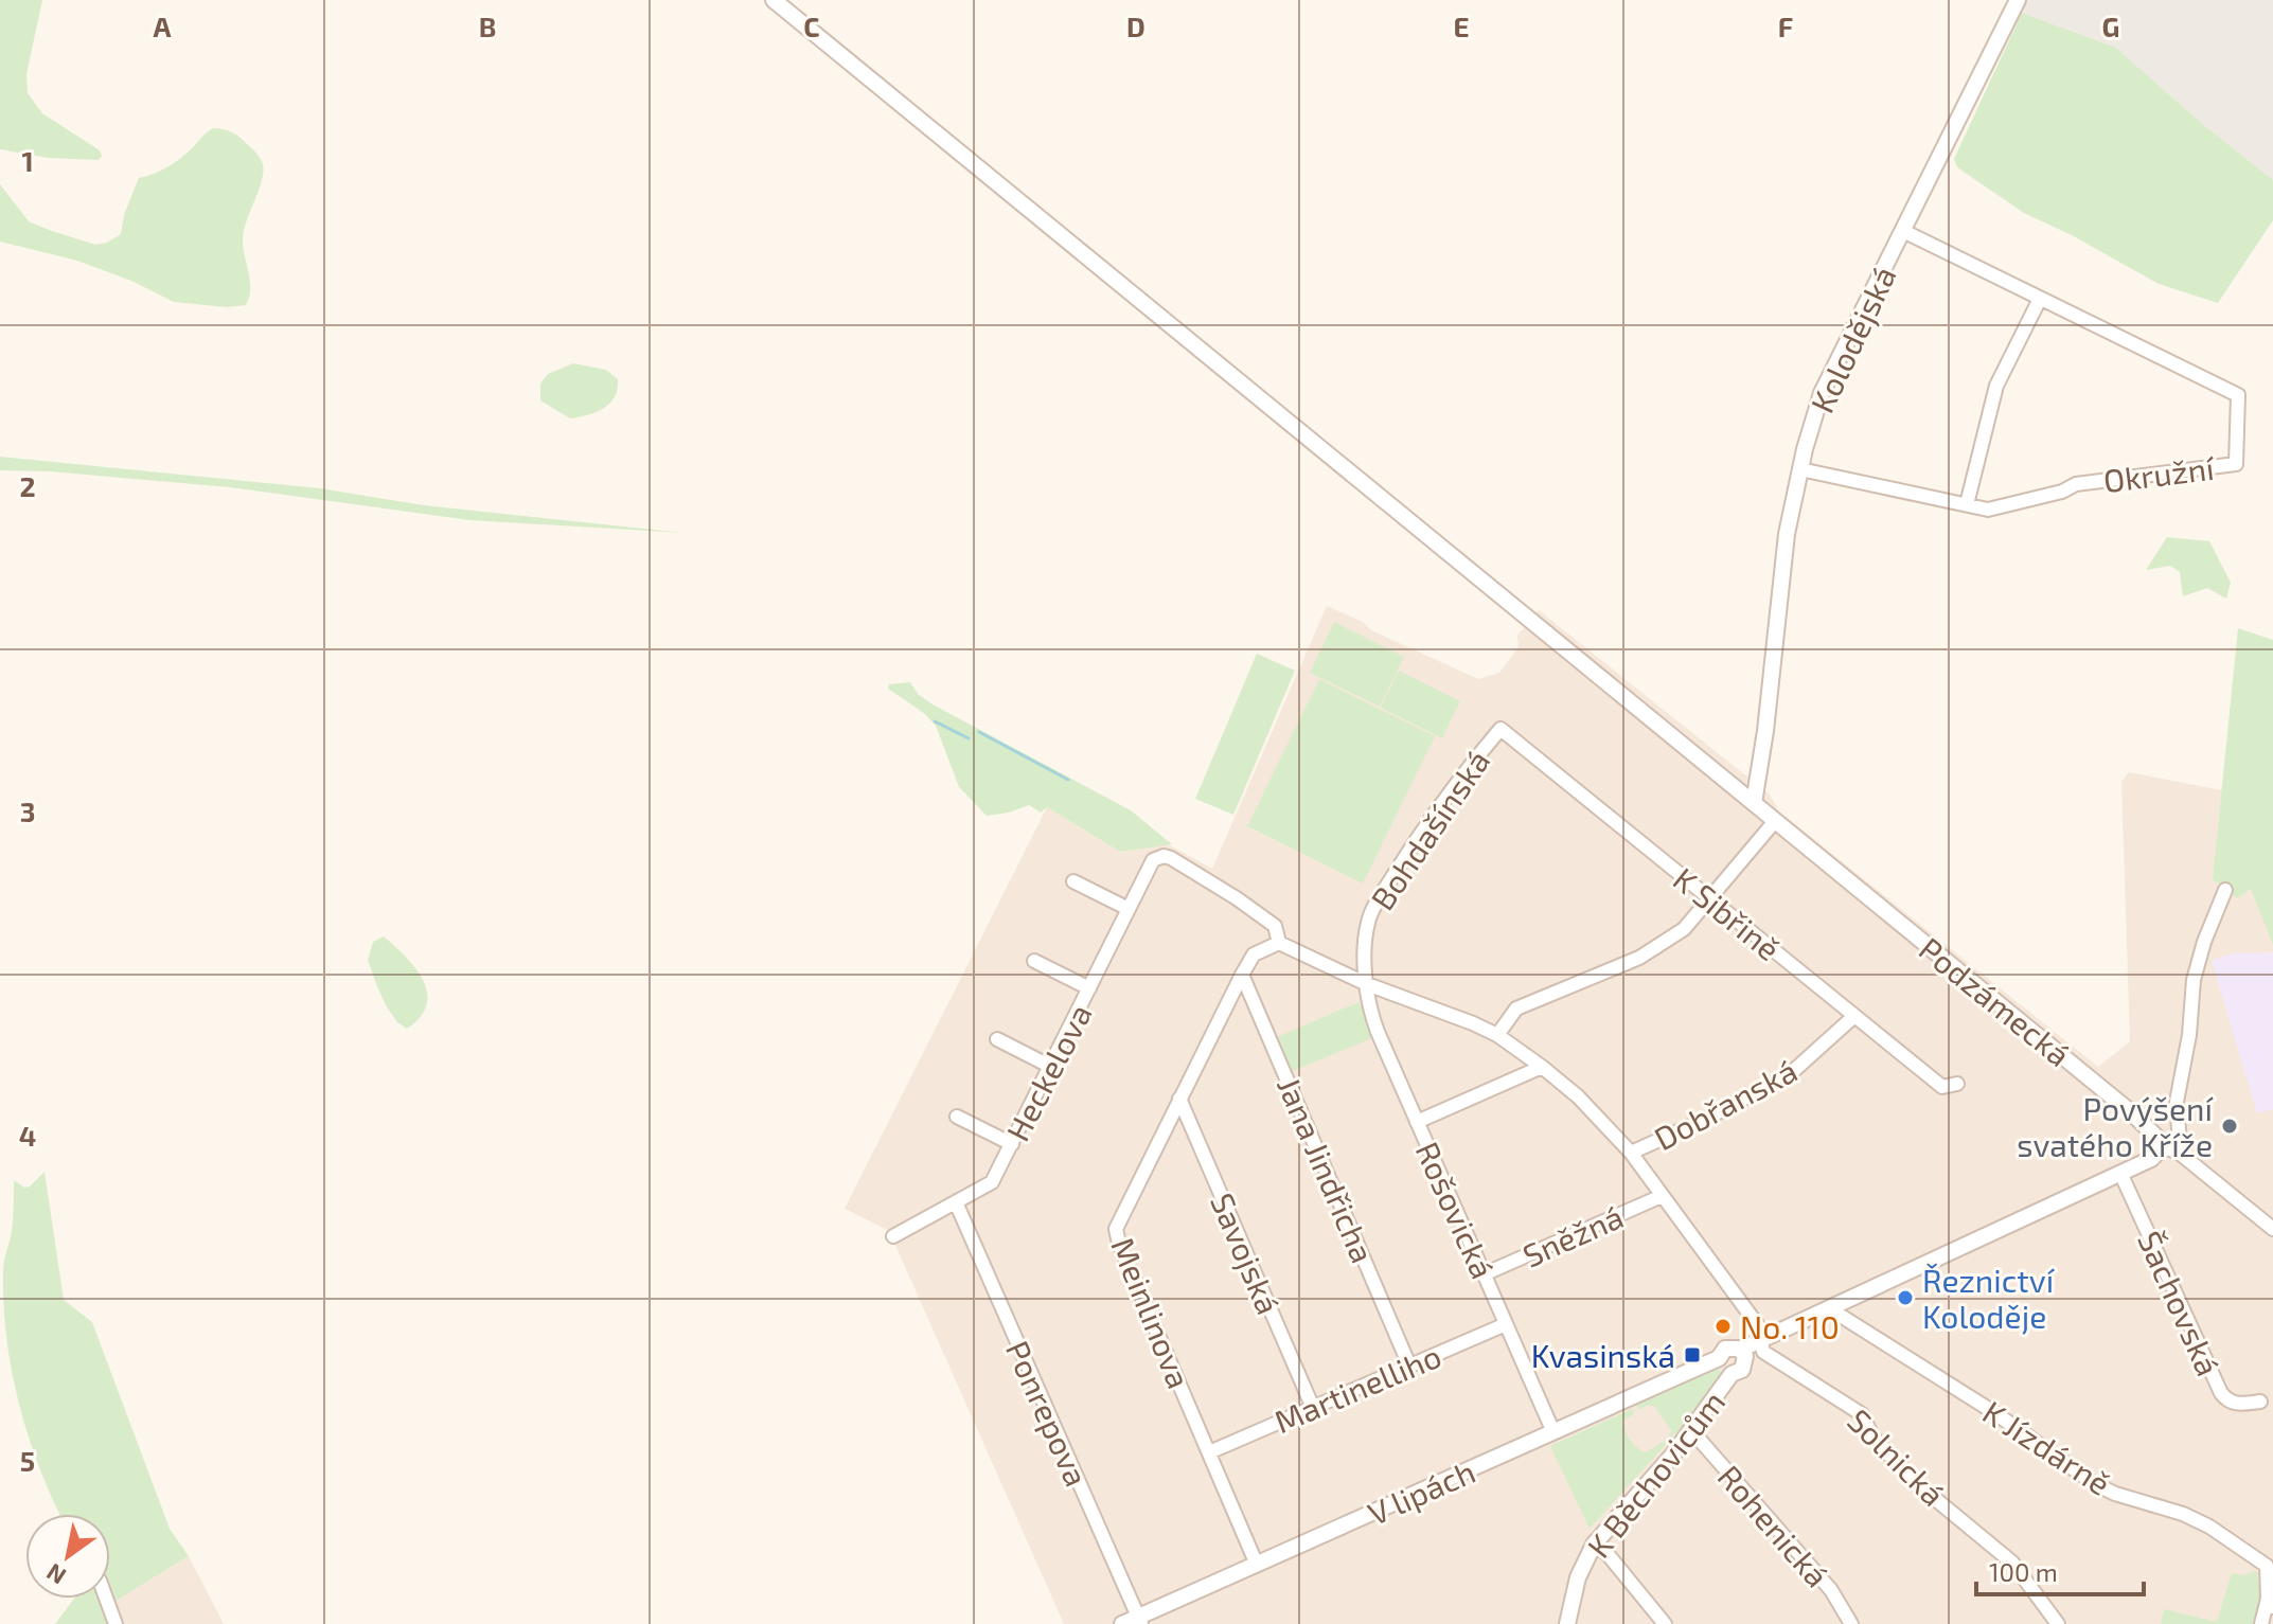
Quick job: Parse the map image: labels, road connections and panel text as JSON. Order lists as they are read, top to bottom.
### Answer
{
  "streets": {
    "street": [
      "Kolodějská",
      "Okružní",
      "Bohdašínská",
      "K Sibřině",
      "Podzámecká",
      "Heckelova",
      "Dobřanská",
      "Jana Jindřicha",
      "Rošovická",
      "Sněžná",
      "Savojská",
      "Šachovská",
      "Meinlinova",
      "Martinelliho",
      "Ponrepova",
      "K Jízdárně",
      "Solnická",
      "K Běchovicům",
      "V lipách",
      "Rohenická"
    ]
  },
  "crossings": [
    ["Kolodějská", "Okružní"],
    ["Kolodějská", "Podzámecká"],
    ["Bohdašínská", "K Sibřině"],
    ["Bohdašínská", "Rošovická"],
    ["K Sibřině", "Dobřanská"],
    ["Heckelova", "Meinlinova"],
    ["Heckelova", "Ponrepova"],
    ["Jana Jindřicha", "Meinlinova"],
    ["Jana Jindřicha", "Martinelliho"],
    ["Rošovická", "Sněžná"],
    ["Rošovická", "Martinelliho"],
    ["Rošovická", "V lipách"],
    ["Savojská", "Meinlinova"],
    ["Savojská", "Martinelliho"],
    ["Meinlinova", "Martinelliho"],
    ["Meinlinova", "V lipách"],
    ["Ponrepova", "V lipách"],
    ["K Běchovicům", "V lipách"],
    ["K Běchovicům", "Rohenická"]
  ],
  "places": {
    "other": ["Povýšení svatého Kříže", "Řeznictví Koloděje", "No. 110"],
    "transit": ["Kvasinská"]
  },
  "scale_bar": "100 m",
  "north": "bottom left",
  "grid": {
    "columns": [
      "A",
      "B",
      "C",
      "D",
      "E",
      "F",
      "G"
    ],
    "rows": [
      "1",
      "2",
      "3",
      "4",
      "5"
    ]
  }
}
